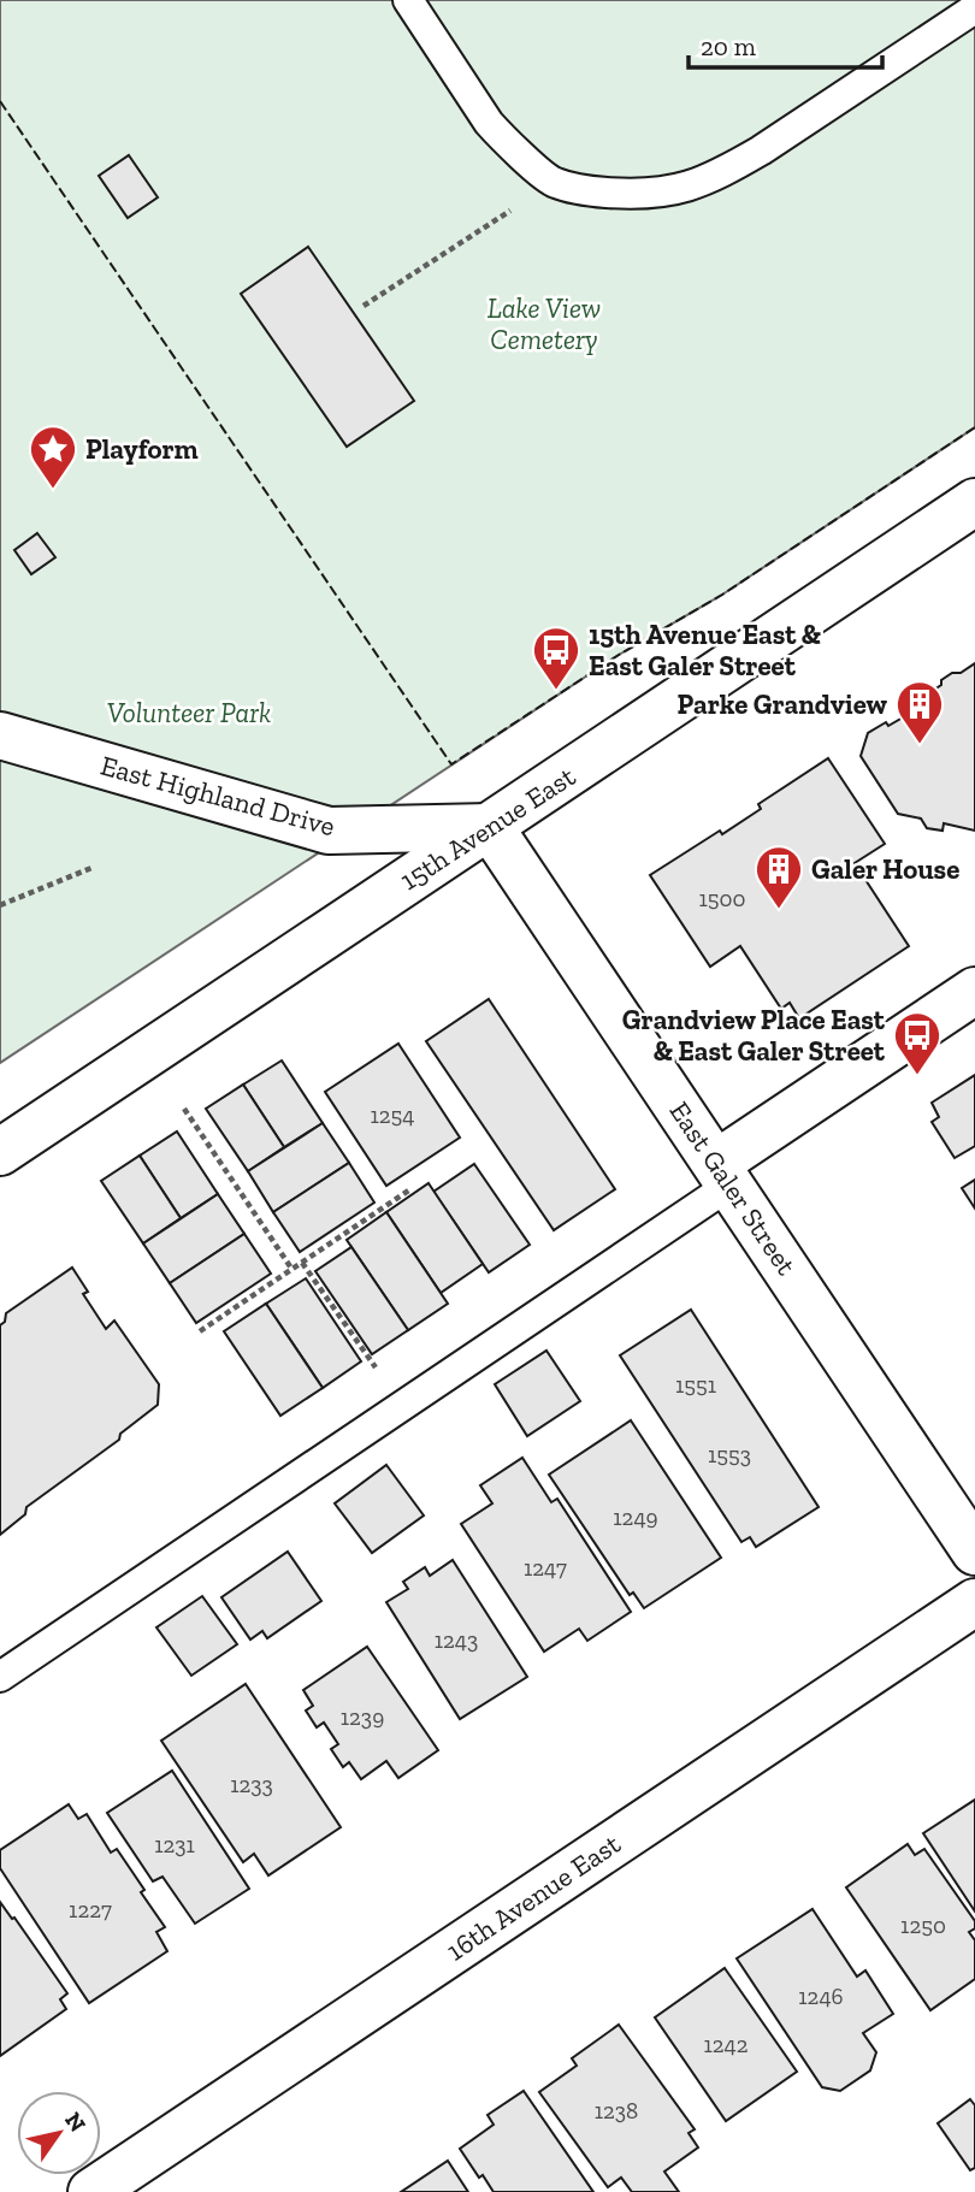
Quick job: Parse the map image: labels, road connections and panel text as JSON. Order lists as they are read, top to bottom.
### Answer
{
  "streets": {
    "street": [
      "East Highland Drive",
      "15th Avenue East",
      "East Galer Street",
      "16th Avenue East"
    ]
  },
  "crossings": [
    ["East Highland Drive", "15th Avenue East"],
    ["East Highland Drive", "East Galer Street"],
    ["15th Avenue East", "East Galer Street"]
  ],
  "parks": ["Lake View Cemetery", "Volunteer Park"],
  "places": {
    "place": ["Playform"],
    "bus stop": ["15th Avenue East & East Galer Street", "Grandview Place East & East Galer Street"],
    "building": ["Parke Grandview", "Galer House"]
  },
  "house_numbers": [
    "1500",
    "1254",
    "1551",
    "1553",
    "1249",
    "1247",
    "1243",
    "1239",
    "1233",
    "1231",
    "1227",
    "1250",
    "1246",
    "1242",
    "1238"
  ],
  "scale_bar": "20 m",
  "north": "top right"
}
